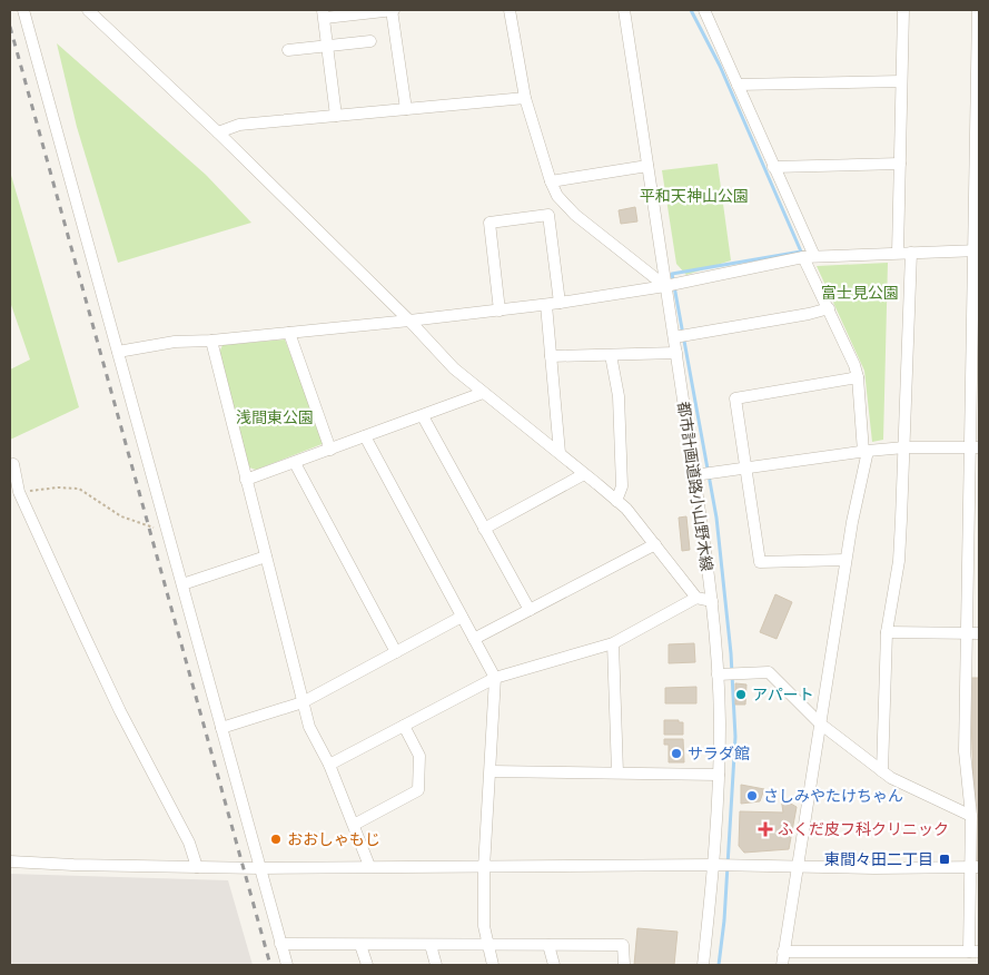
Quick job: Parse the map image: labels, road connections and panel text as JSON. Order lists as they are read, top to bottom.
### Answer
{
  "streets": {
    "street": ["都市計画道路小山野木線"]
  },
  "parks": ["平和天神山公園", "富士見公園", "浅間東公園"],
  "places": {
    "other": [
      "アパート",
      "サラダ館",
      "さしみやたけちゃん",
      "おおしゃもじ"
    ],
    "health": ["ふくだ皮フ科クリニック"],
    "transit": ["東間々田二丁目"]
  }
}
